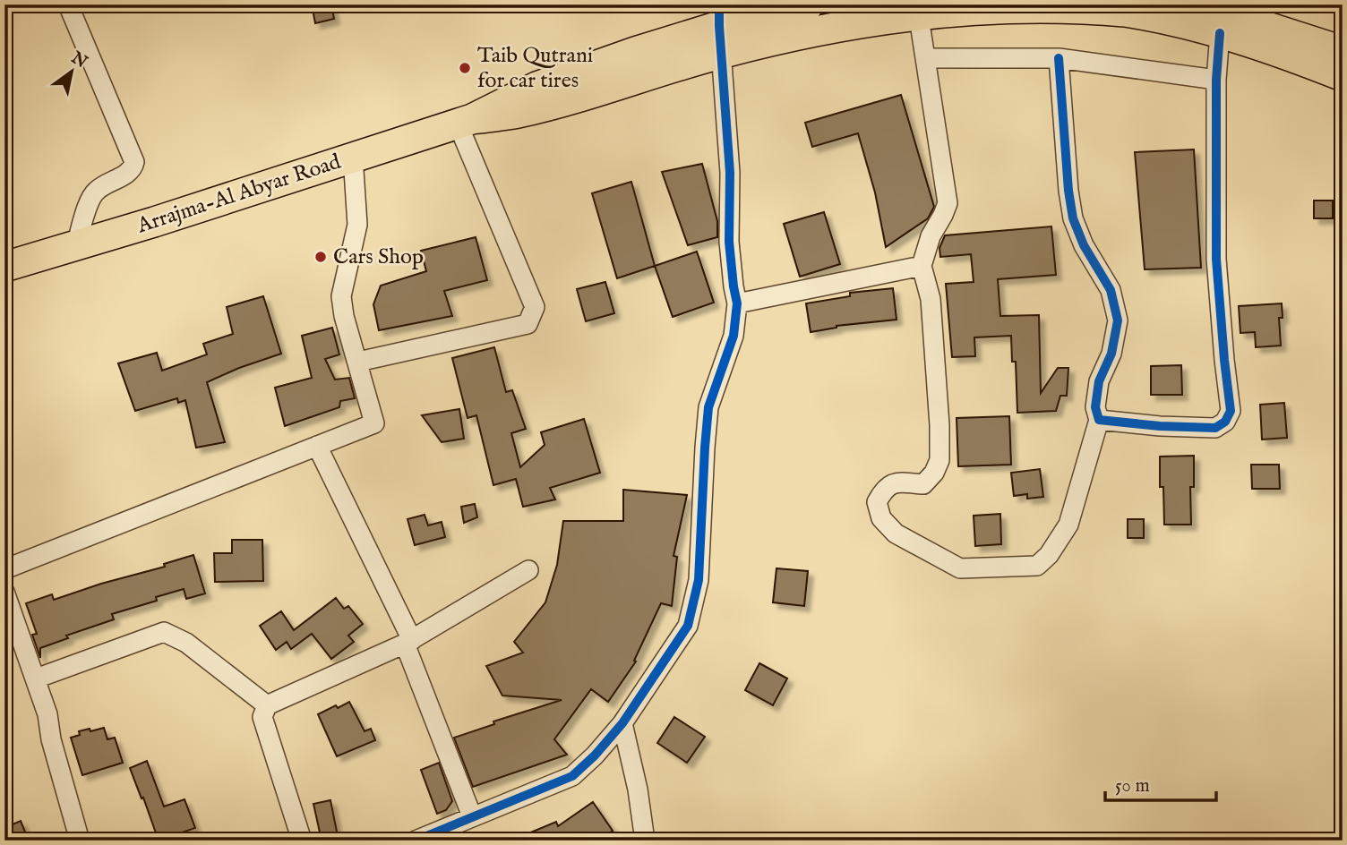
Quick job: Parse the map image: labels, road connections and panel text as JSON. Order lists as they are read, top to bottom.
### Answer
{
  "streets": {
    "highway": ["Arrajma-Al Abyar Road"]
  },
  "places": ["Taib Qutrani for car tires", "Cars Shop"],
  "scale_bar": "50 m",
  "north": "top right"
}
